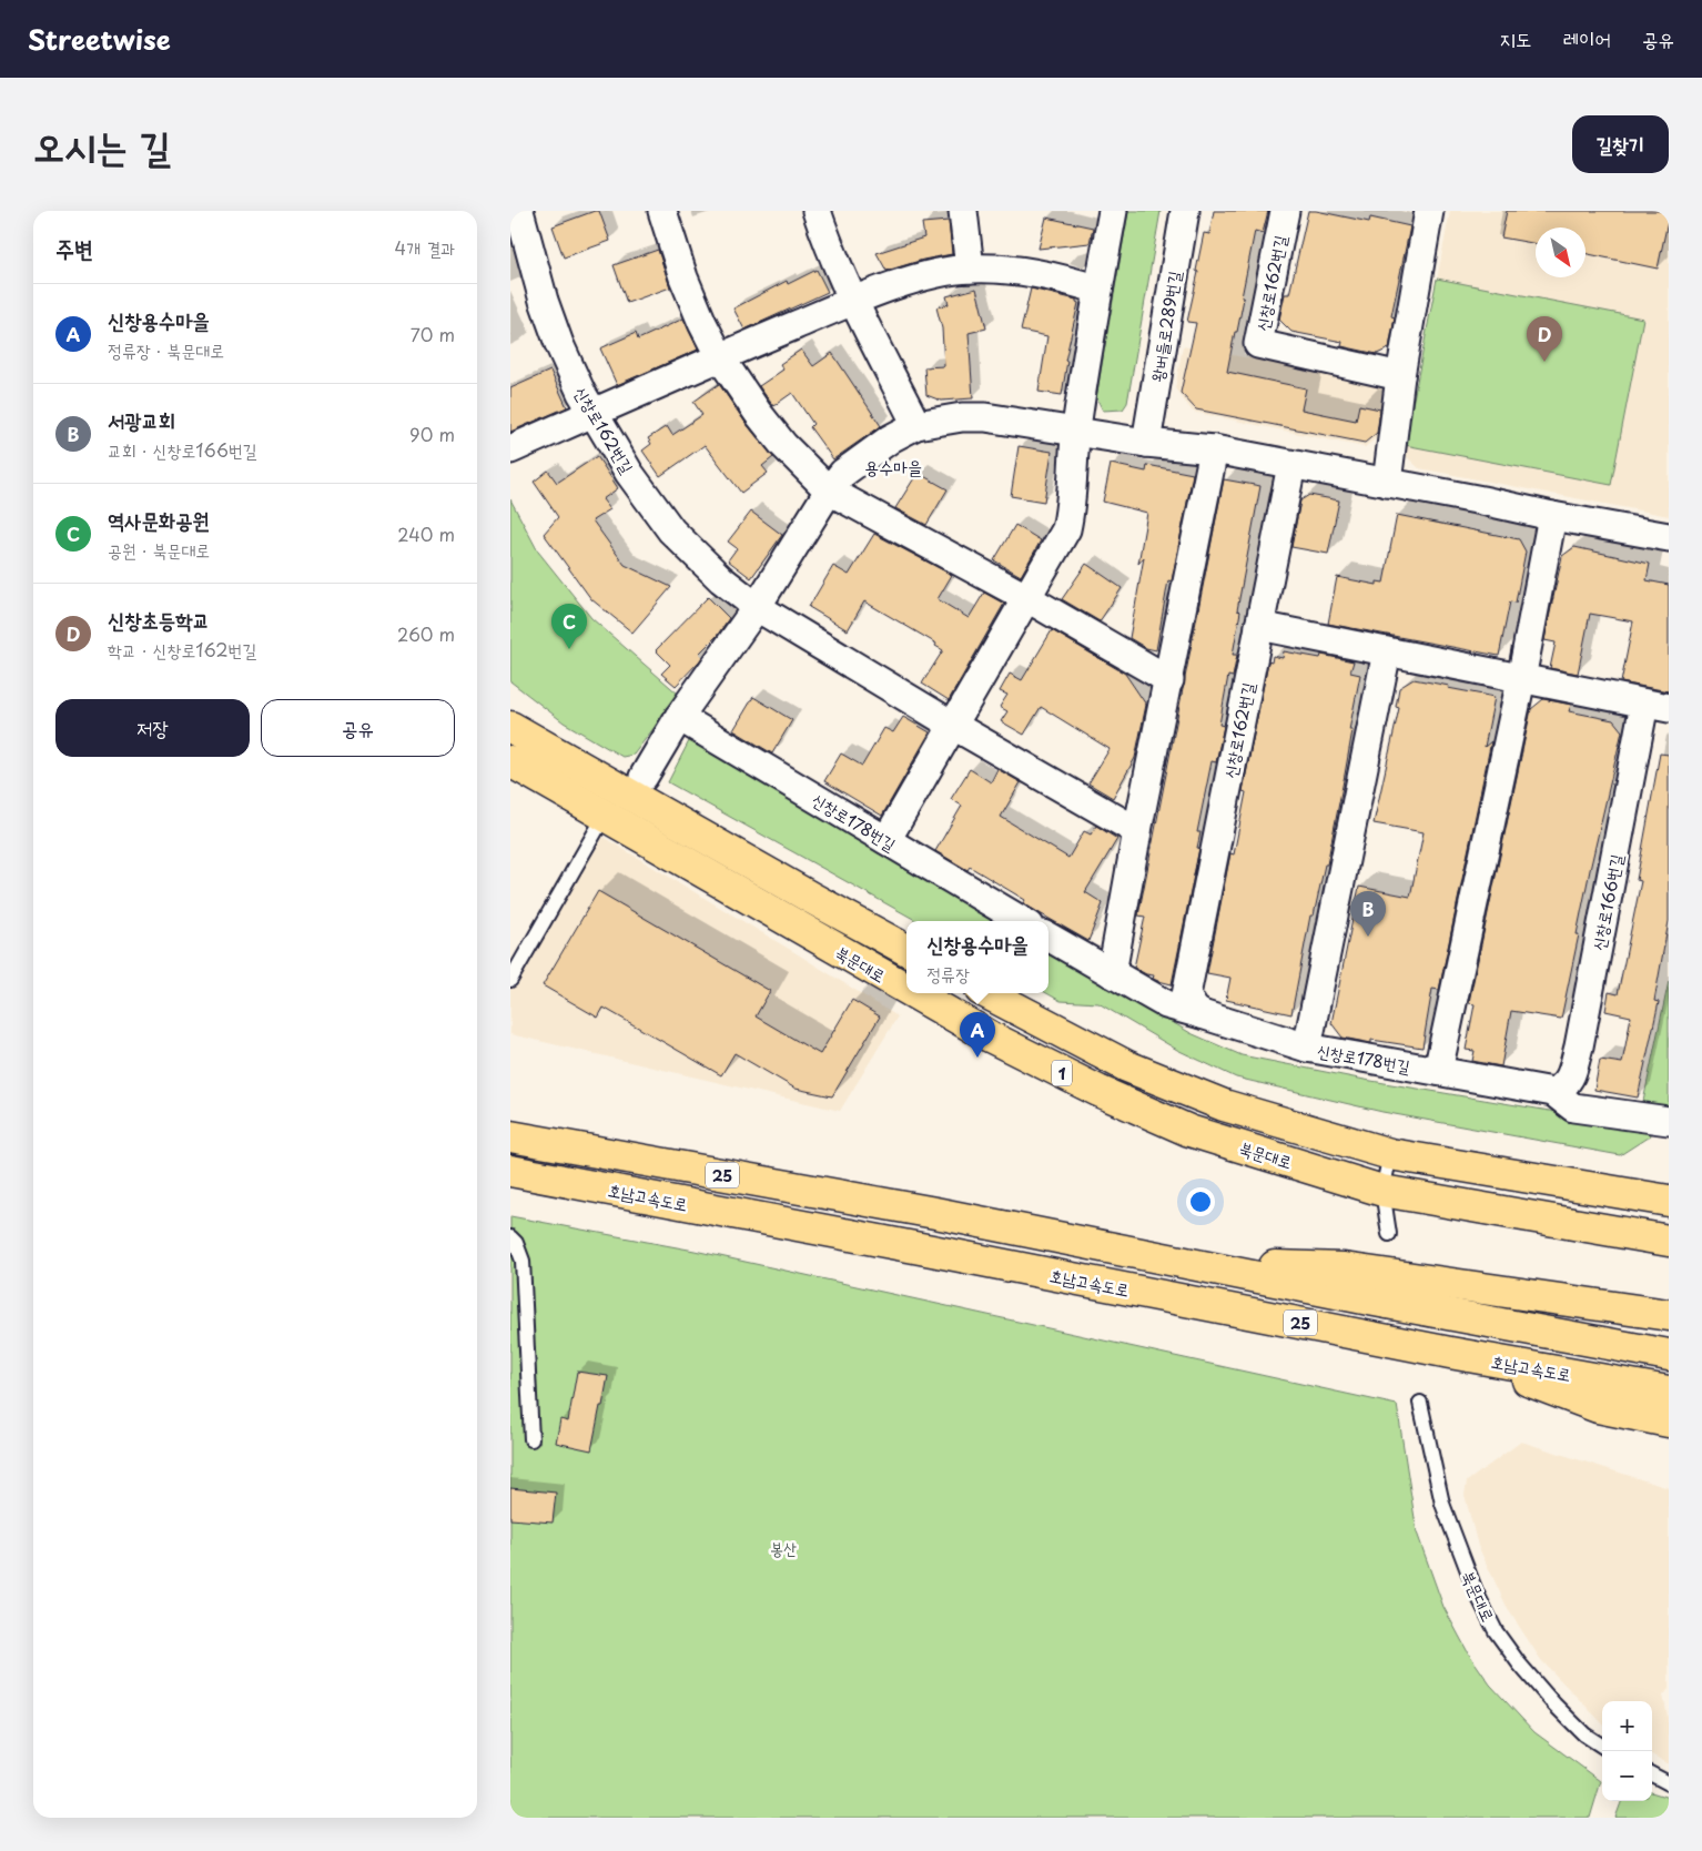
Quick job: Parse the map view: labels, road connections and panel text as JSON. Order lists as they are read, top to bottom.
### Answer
{
  "streets": {
    "main road": [
      "북문대로",
      "1",
      "25",
      "호남고속도로"
    ],
    "street": [
      "신창로162번길",
      "왕버들로289번길",
      "신창로178번길",
      "신창로166번길"
    ]
  },
  "crossings": [
    ["신창로162번길", "신창로178번길"],
    ["신창로162번길", "신창로166번길"],
    ["신창로178번길", "신창로166번길"]
  ],
  "districts": ["용수마을"],
  "parks": ["봉산"],
  "north": "bottom right",
  "page": {
    "header": "Streetwise",
    "nav": ["지도", "레이어", "공유"],
    "title": "오시는 길",
    "buttons": [
      "길찾기",
      ["저장", "공유"]
    ],
    "heading": ["주변", "4개 결과"],
    "list": [
      {
        "mark": "A",
        "name": "신창용수마을",
        "note": "정류장 · 북문대로",
        "value": "70 m"
      },
      {
        "mark": "B",
        "name": "서광교회",
        "note": "교회 · 신창로166번길",
        "value": "90 m"
      },
      {
        "mark": "C",
        "name": "역사문화공원",
        "note": "공원 · 북문대로",
        "value": "240 m"
      },
      {
        "mark": "D",
        "name": "신창초등학교",
        "note": "학교 · 신창로162번길",
        "value": "260 m"
      }
    ],
    "pins": [
      "D",
      "C",
      "B",
      "A"
    ],
    "popup": ["신창용수마을", "정류장"],
    "map_buttons": ["+", "−"]
  }
}
